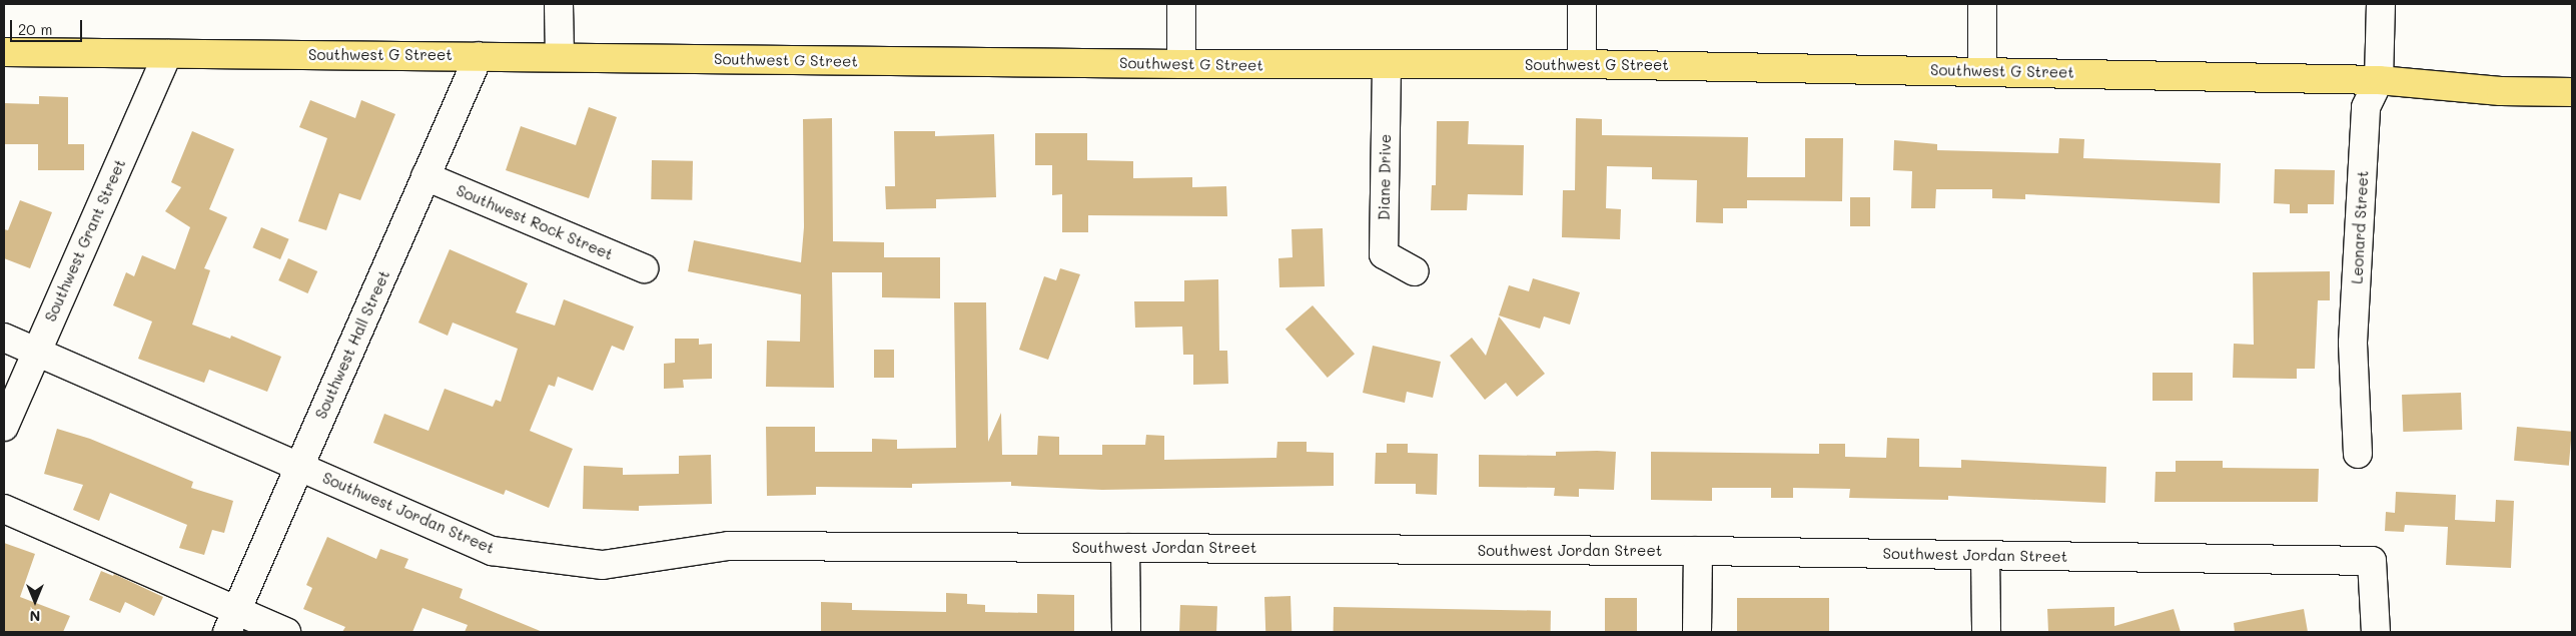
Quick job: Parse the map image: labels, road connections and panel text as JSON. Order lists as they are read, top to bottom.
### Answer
{
  "streets": {
    "main road": ["Southwest G Street"],
    "street": [
      "Diane Drive",
      "Southwest Rock Street",
      "Leonard Street",
      "Southwest Grant Street",
      "Southwest Hall Street",
      "Southwest Jordan Street"
    ]
  },
  "crossings": [
    ["Southwest G Street", "Diane Drive"],
    ["Southwest G Street", "Leonard Street"],
    ["Southwest G Street", "Southwest Grant Street"],
    ["Southwest G Street", "Southwest Hall Street"],
    ["Southwest Rock Street", "Southwest Hall Street"],
    ["Southwest Grant Street", "Southwest Jordan Street"],
    ["Southwest Hall Street", "Southwest Jordan Street"]
  ],
  "scale_bar": "20 m",
  "north": "bottom"
}
